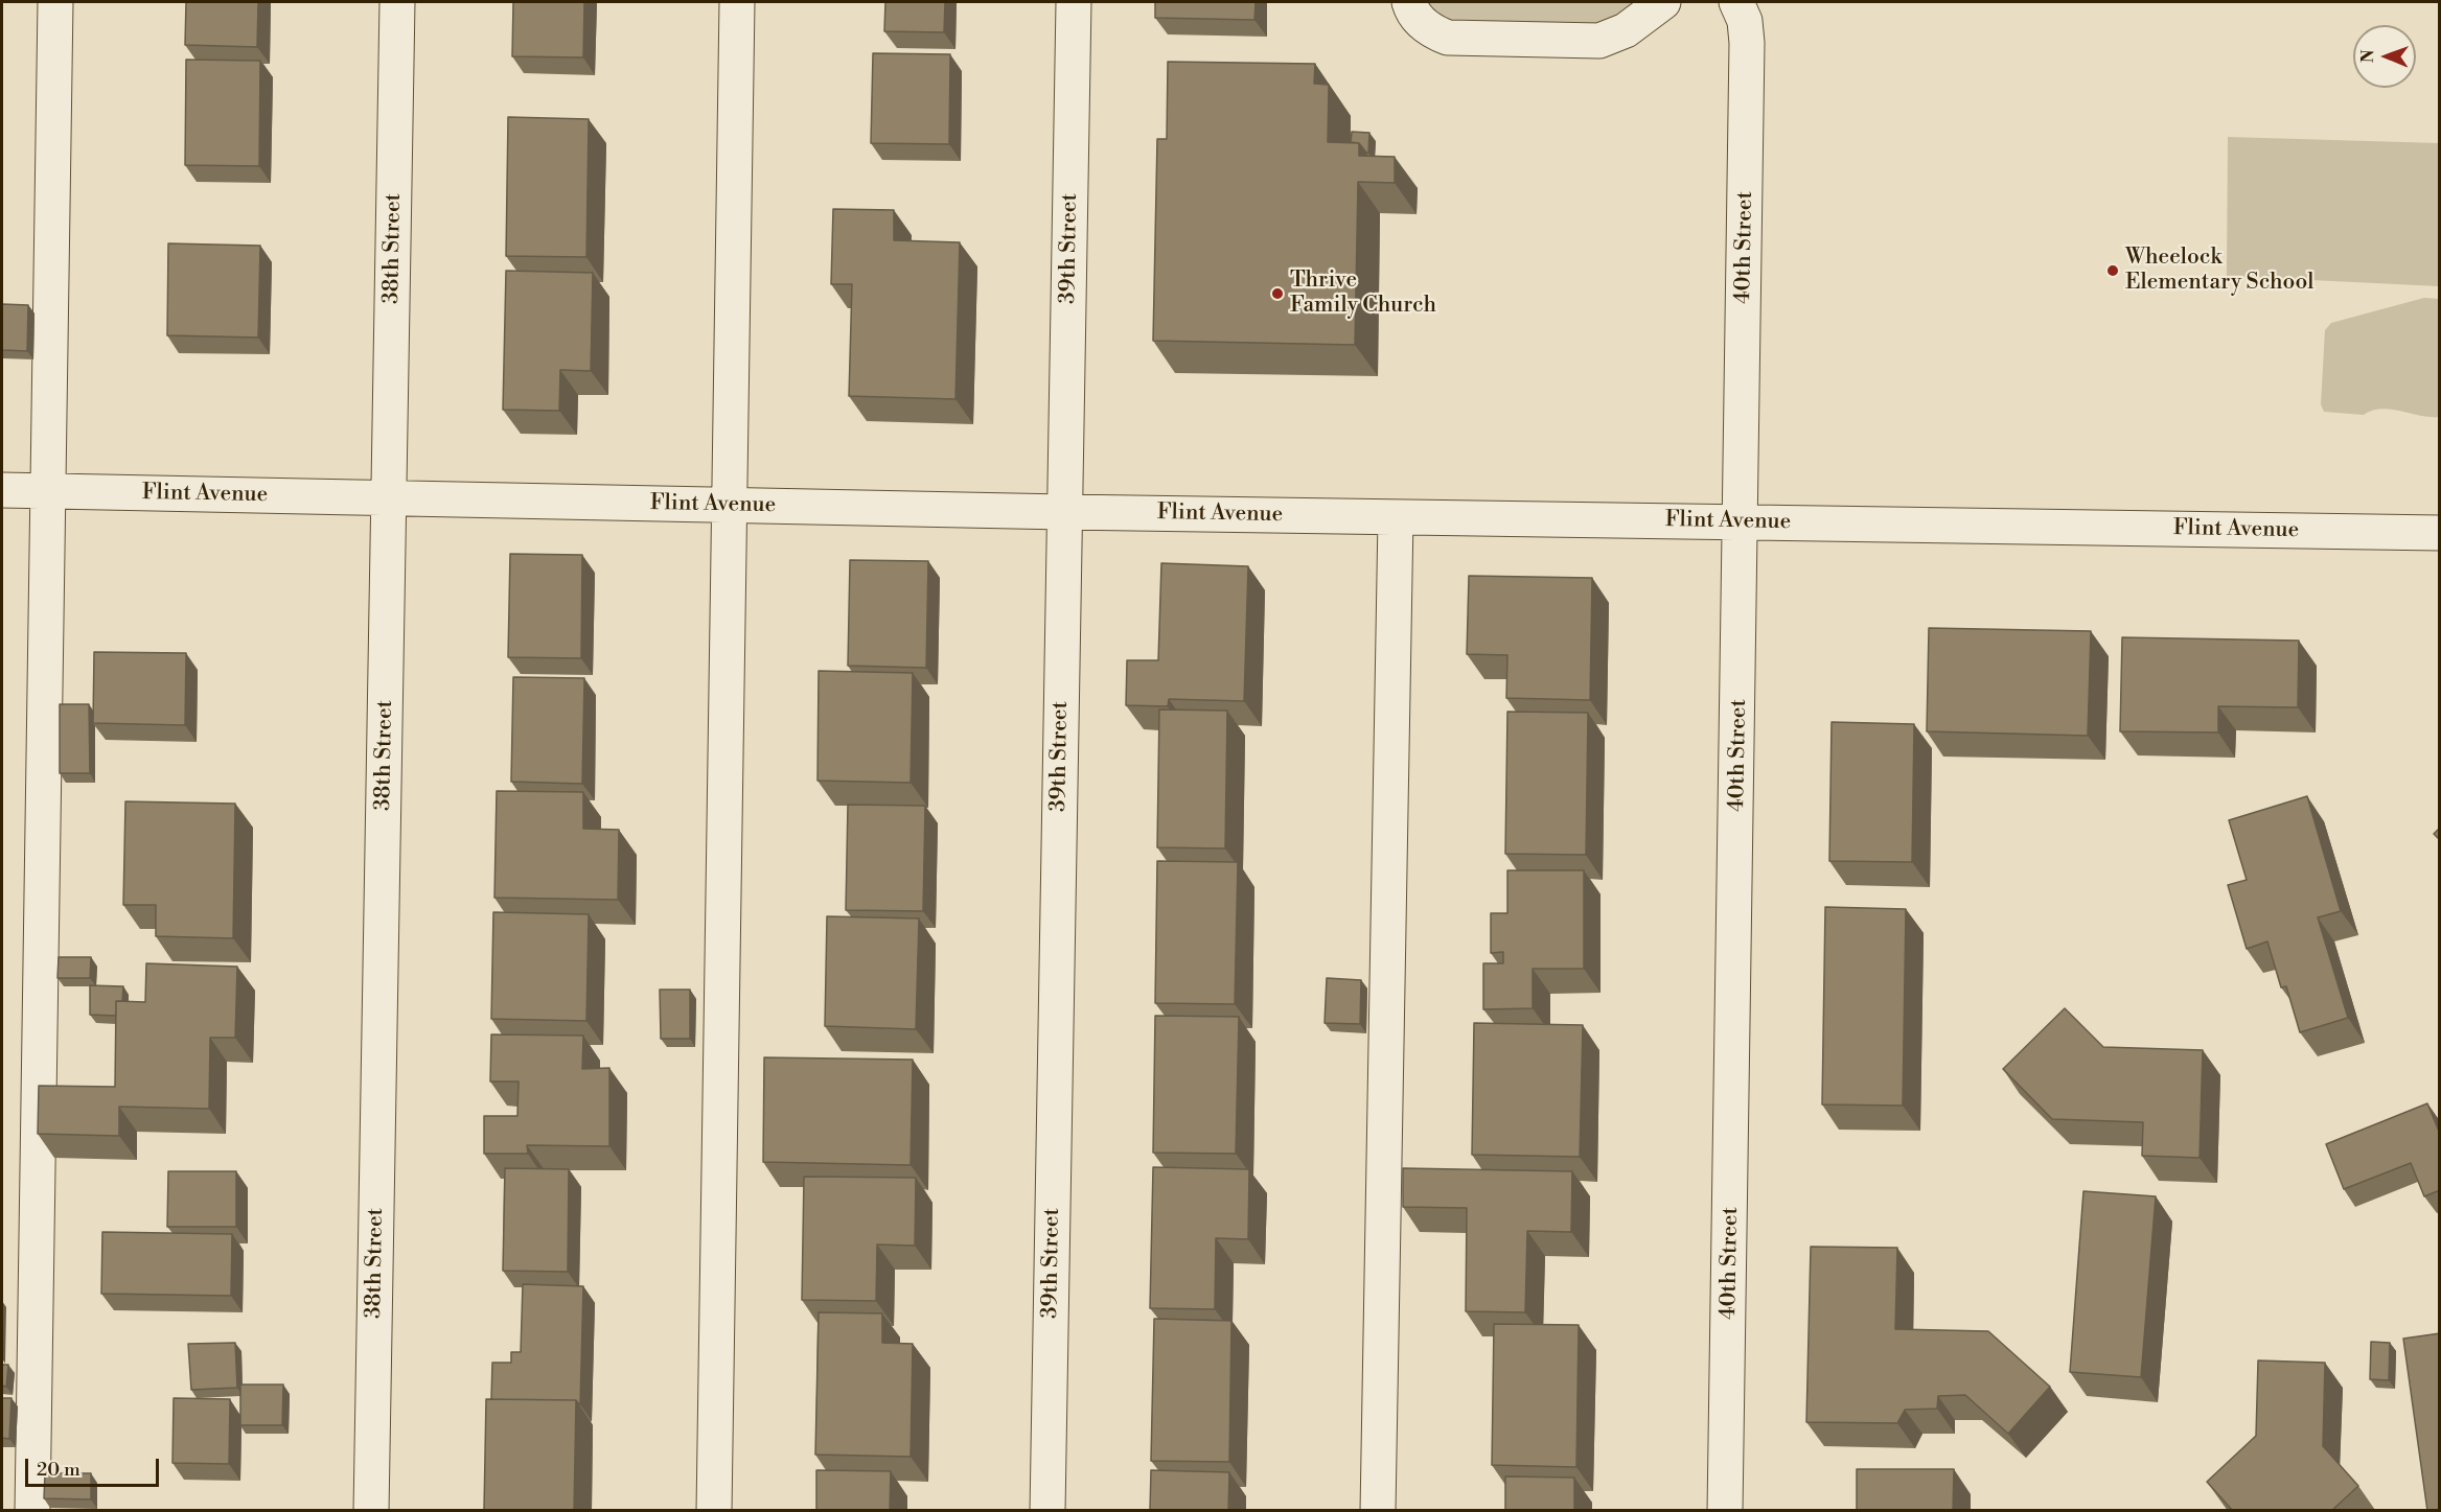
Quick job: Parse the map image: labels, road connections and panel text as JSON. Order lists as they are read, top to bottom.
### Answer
{
  "streets": {
    "street": [
      "40th Street",
      "38th Street",
      "39th Street",
      "Flint Avenue"
    ]
  },
  "crossings": [
    ["40th Street", "Flint Avenue"],
    ["38th Street", "Flint Avenue"],
    ["39th Street", "Flint Avenue"]
  ],
  "places": ["Wheelock Elementary School", "Thrive Family Church"],
  "scale_bar": "20 m",
  "north": "left"
}
